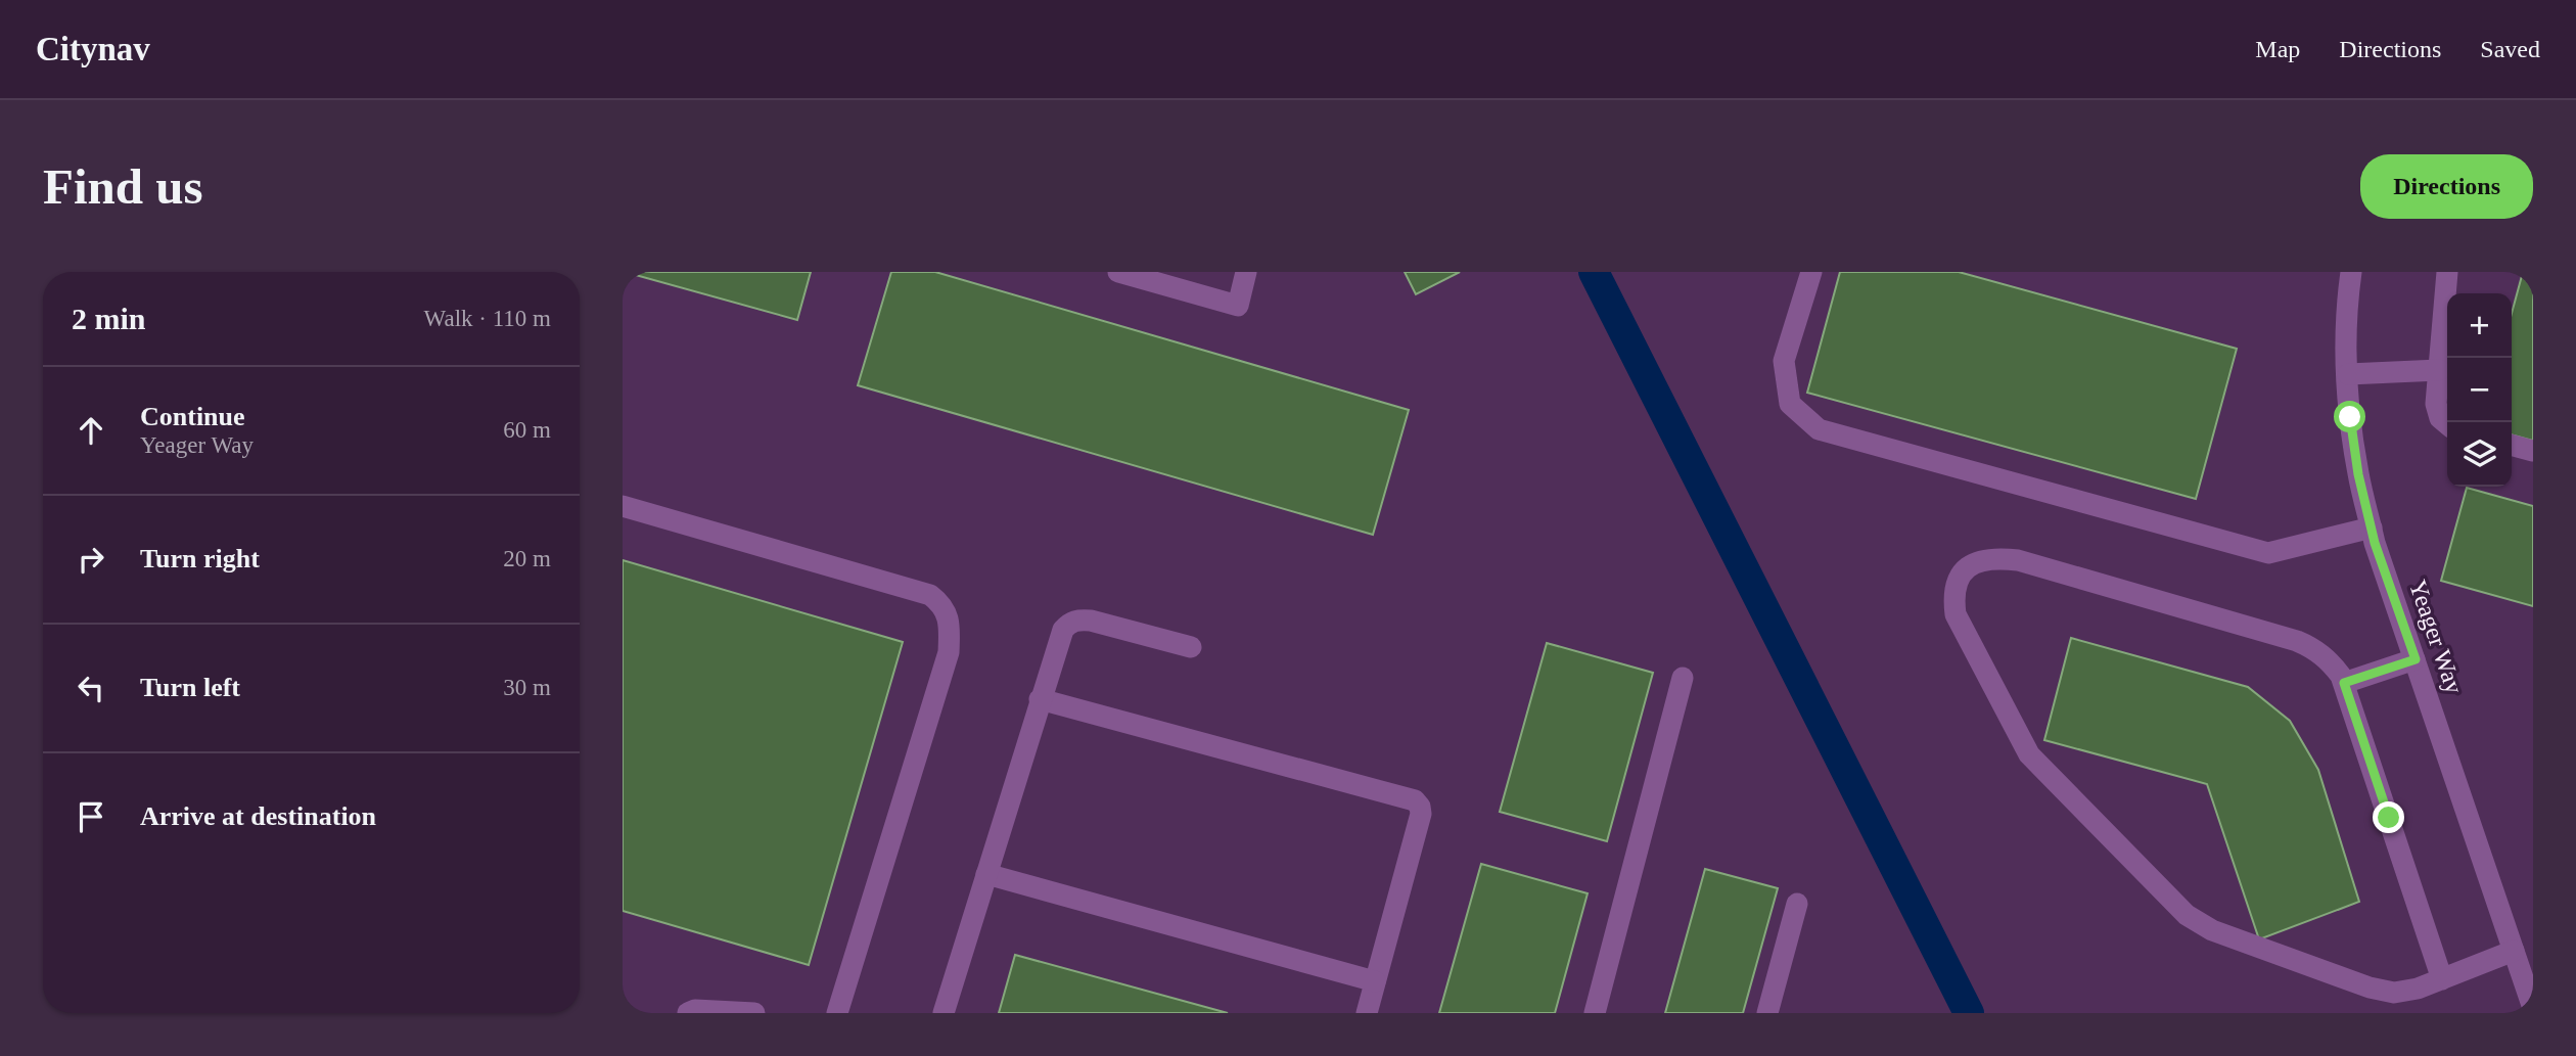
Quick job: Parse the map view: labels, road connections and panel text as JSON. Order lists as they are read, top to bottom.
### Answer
{
  "streets": {
    "street": ["Yeager Way"]
  },
  "page": {
    "header": "Citynav",
    "nav": ["Map", "Directions", "Saved"],
    "buttons": "Directions",
    "title": "Find us",
    "heading": ["2 min", "Walk · 110 m"],
    "map_buttons": ["+", "−"],
    "list": [
      ["Continue", "Yeager Way", "60 m"],
      ["Turn right", "20 m"],
      ["Turn left", "30 m"],
      "Arrive at destination"
    ]
  }
}
